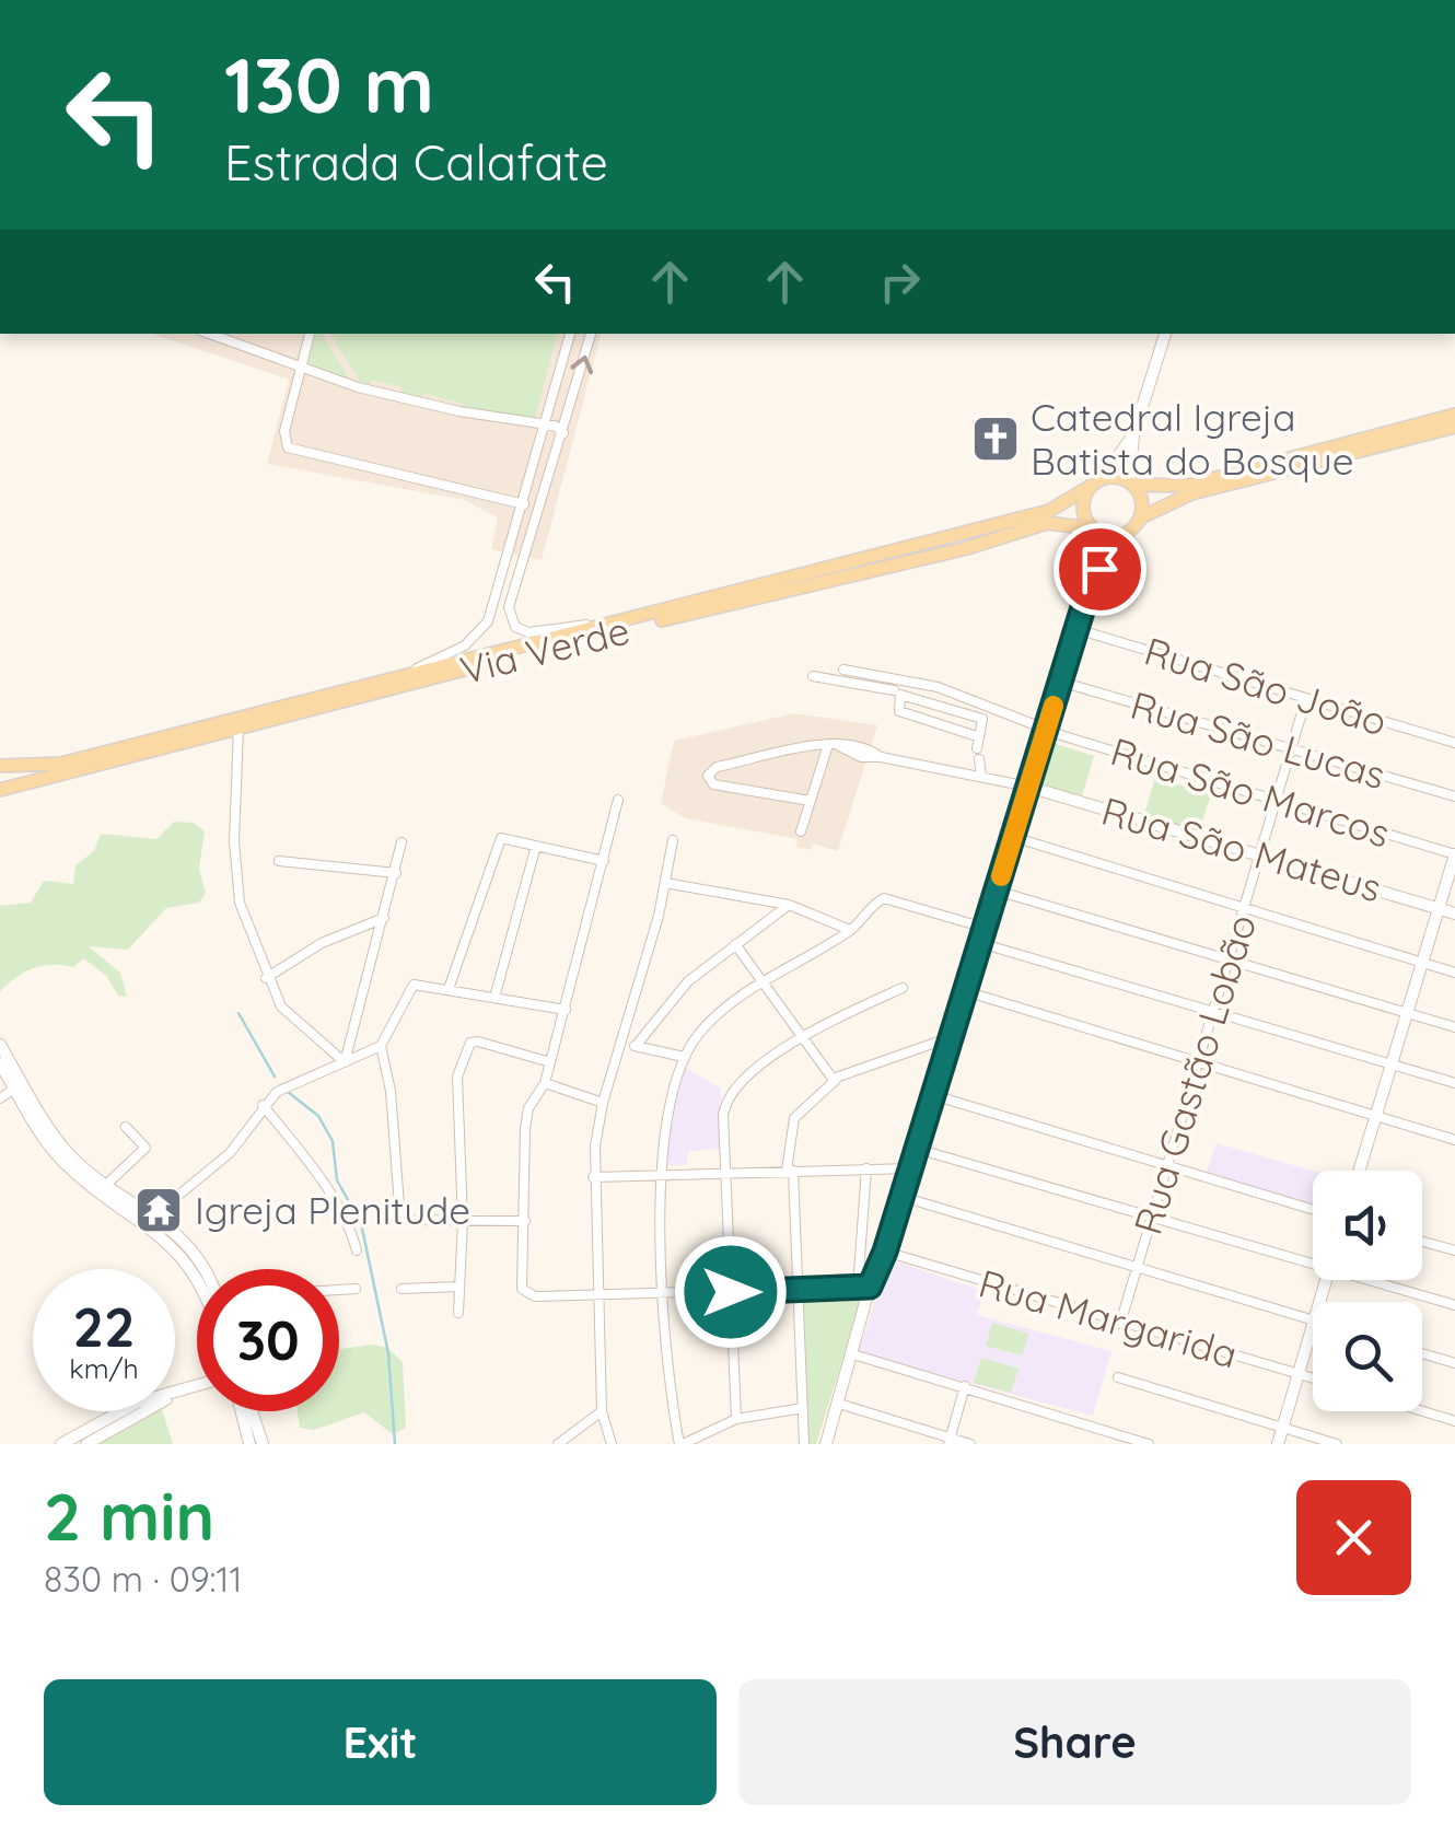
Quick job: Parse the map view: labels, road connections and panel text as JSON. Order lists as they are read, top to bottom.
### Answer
{
  "streets": {
    "main road": ["Via Verde"],
    "street": [
      "Rua São João",
      "Rua São Lucas",
      "Rua São Marcos",
      "Rua São Mateus",
      "Rua Gastão Lobão",
      "Rua Margarida"
    ]
  },
  "crossings": [
    ["Rua São João", "Rua Gastão Lobão"],
    ["Rua São Lucas", "Rua Gastão Lobão"],
    ["Rua São Marcos", "Rua Gastão Lobão"],
    ["Rua São Mateus", "Rua Gastão Lobão"],
    ["Rua Gastão Lobão", "Rua Margarida"]
  ],
  "places": {
    "church": ["Catedral Igreja Batista do Bosque"],
    "temple": ["Igreja Plenitude"]
  },
  "page": {
    "turn": ["130 m", "Estrada Calafate"],
    "speed": "22 km/h",
    "limit": "30",
    "heading": ["2 min", "830 m · 09:11"],
    "buttons": ["Exit", "Share"]
  }
}
